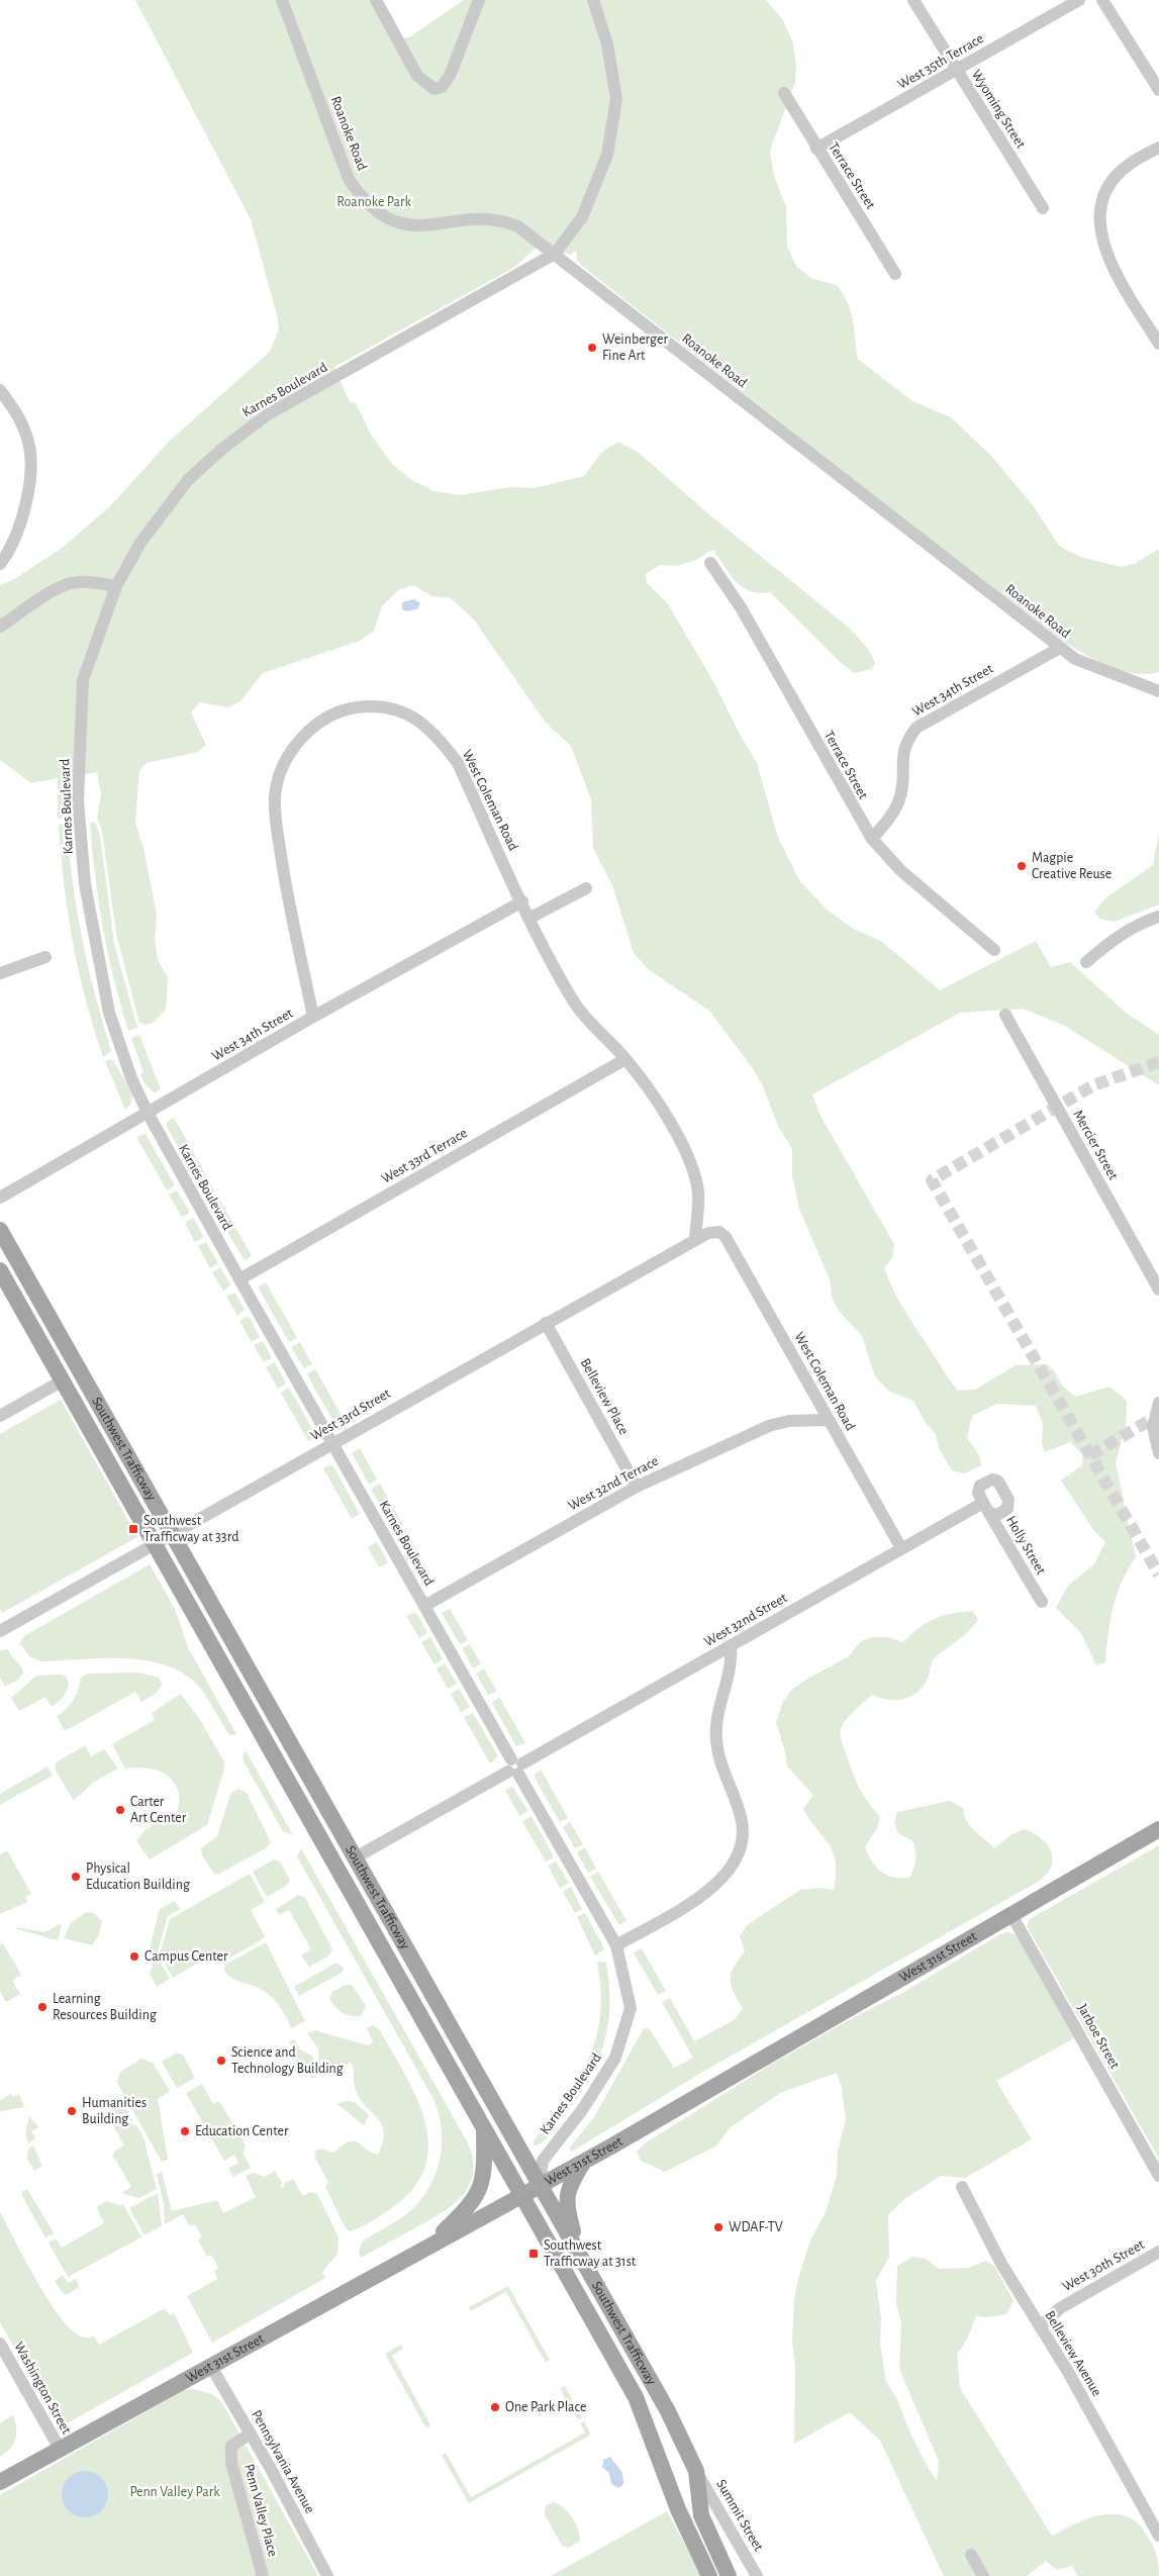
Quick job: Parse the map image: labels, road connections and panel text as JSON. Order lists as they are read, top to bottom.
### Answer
{
  "streets": {
    "main road": ["Southwest Trafficway", "West 31st Street"],
    "street": [
      "West 35th Terrace",
      "Wyoming Street",
      "Roanoke Road",
      "Terrace Street",
      "Karnes Boulevard",
      "West 34th Street",
      "West Coleman Road",
      "Mercier Street",
      "West 33rd Terrace",
      "Belleview Place",
      "West 33rd Street",
      "West 32nd Terrace",
      "Holly Street",
      "West 32nd Street",
      "Jarboe Street",
      "West 30th Street",
      "Belleview Avenue",
      "Washington Street",
      "Pennsylvania Avenue",
      "Penn Valley Place",
      "Summit Street"
    ]
  },
  "crossings": [
    ["West 35th Terrace", "Wyoming Street"],
    ["West 35th Terrace", "Terrace Street"],
    ["Roanoke Road", "Karnes Boulevard"],
    ["Roanoke Road", "West 34th Street"],
    ["Terrace Street", "West 34th Street"],
    ["Karnes Boulevard", "West 34th Street"],
    ["Karnes Boulevard", "West 33rd Terrace"],
    ["Karnes Boulevard", "West 33rd Street"],
    ["Karnes Boulevard", "Southwest Trafficway"],
    ["Karnes Boulevard", "West 32nd Terrace"],
    ["Karnes Boulevard", "West 32nd Street"],
    ["Karnes Boulevard", "West 31st Street"],
    ["West 34th Street", "West Coleman Road"],
    ["West Coleman Road", "West 33rd Terrace"],
    ["West Coleman Road", "West 33rd Street"],
    ["West Coleman Road", "West 32nd Terrace"],
    ["West Coleman Road", "West 32nd Street"],
    ["Belleview Place", "West 33rd Street"],
    ["Belleview Place", "West 32nd Terrace"],
    ["West 33rd Street", "Southwest Trafficway"],
    ["Southwest Trafficway", "West 32nd Street"],
    ["Southwest Trafficway", "West 31st Street"],
    ["Southwest Trafficway", "Summit Street"],
    ["Holly Street", "West 32nd Street"],
    ["West 31st Street", "Jarboe Street"],
    ["West 31st Street", "Washington Street"],
    ["West 31st Street", "Pennsylvania Avenue"],
    ["West 30th Street", "Belleview Avenue"],
    ["Pennsylvania Avenue", "Penn Valley Place"]
  ],
  "parks": ["Roanoke Park", "Penn Valley Park"],
  "places": {
    "other": [
      "Weinberger Fine Art",
      "Magpie Creative Reuse",
      "Carter Art Center",
      "Physical Education Building",
      "Campus Center",
      "Learning Resources Building",
      "Science and Technology Building",
      "Humanities Building",
      "Education Center",
      "WDAF-TV",
      "One Park Place"
    ],
    "transit": ["Southwest Trafficway at 33rd", "Southwest Trafficway at 31st"]
  }
}
